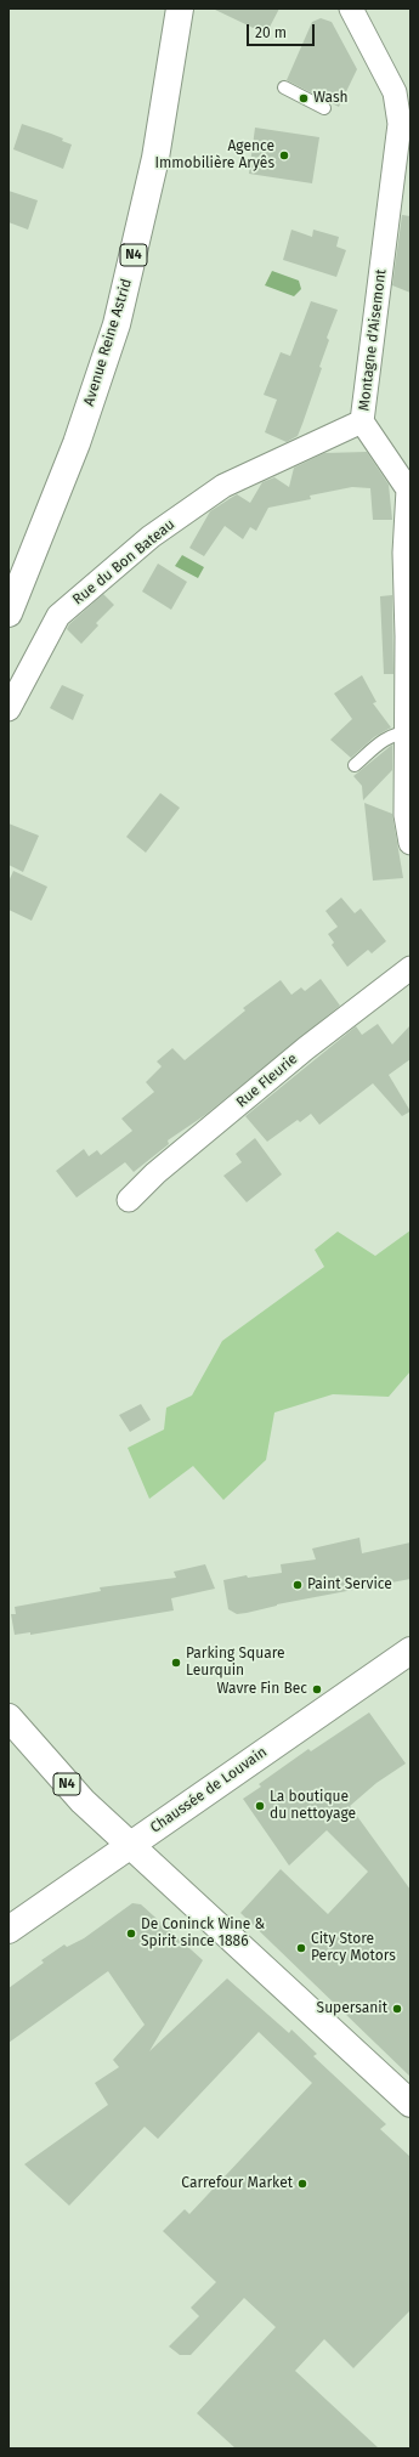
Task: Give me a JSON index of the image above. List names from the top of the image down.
{
  "streets": {
    "main road": ["N4", "Avenue Reine Astrid", "Chaussée de Louvain"],
    "street": ["Montagne d'Aisemont", "Rue du Bon Bateau", "Rue Fleurie"]
  },
  "crossings": [
    ["N4", "Chaussée de Louvain"],
    ["Montagne d'Aisemont", "Rue du Bon Bateau"]
  ],
  "places": [
    "Wash",
    "Agence Immobilière Aryês",
    "Paint Service",
    "Parking Square Leurquin",
    "Wavre Fin Bec",
    "La boutique du nettoyage",
    "De Coninck Wine & Spirit since 1886",
    "City Store Percy Motors",
    "Supersanit",
    "Carrefour Market"
  ],
  "scale_bar": "20 m"
}
